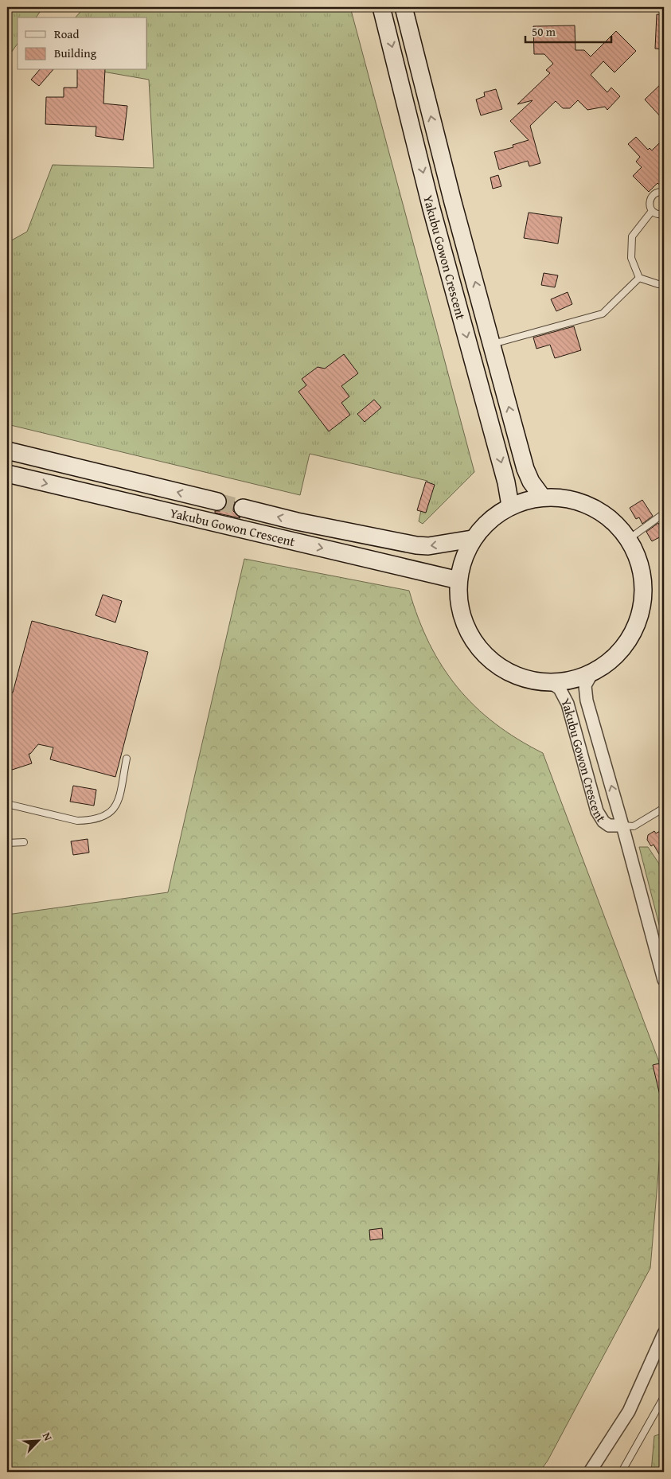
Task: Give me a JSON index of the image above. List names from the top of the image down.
{
  "streets": {
    "street": ["Yakubu Gowon Crescent"]
  },
  "legend": ["Road", "Building"],
  "scale_bar": "50 m",
  "north": "top right"
}
